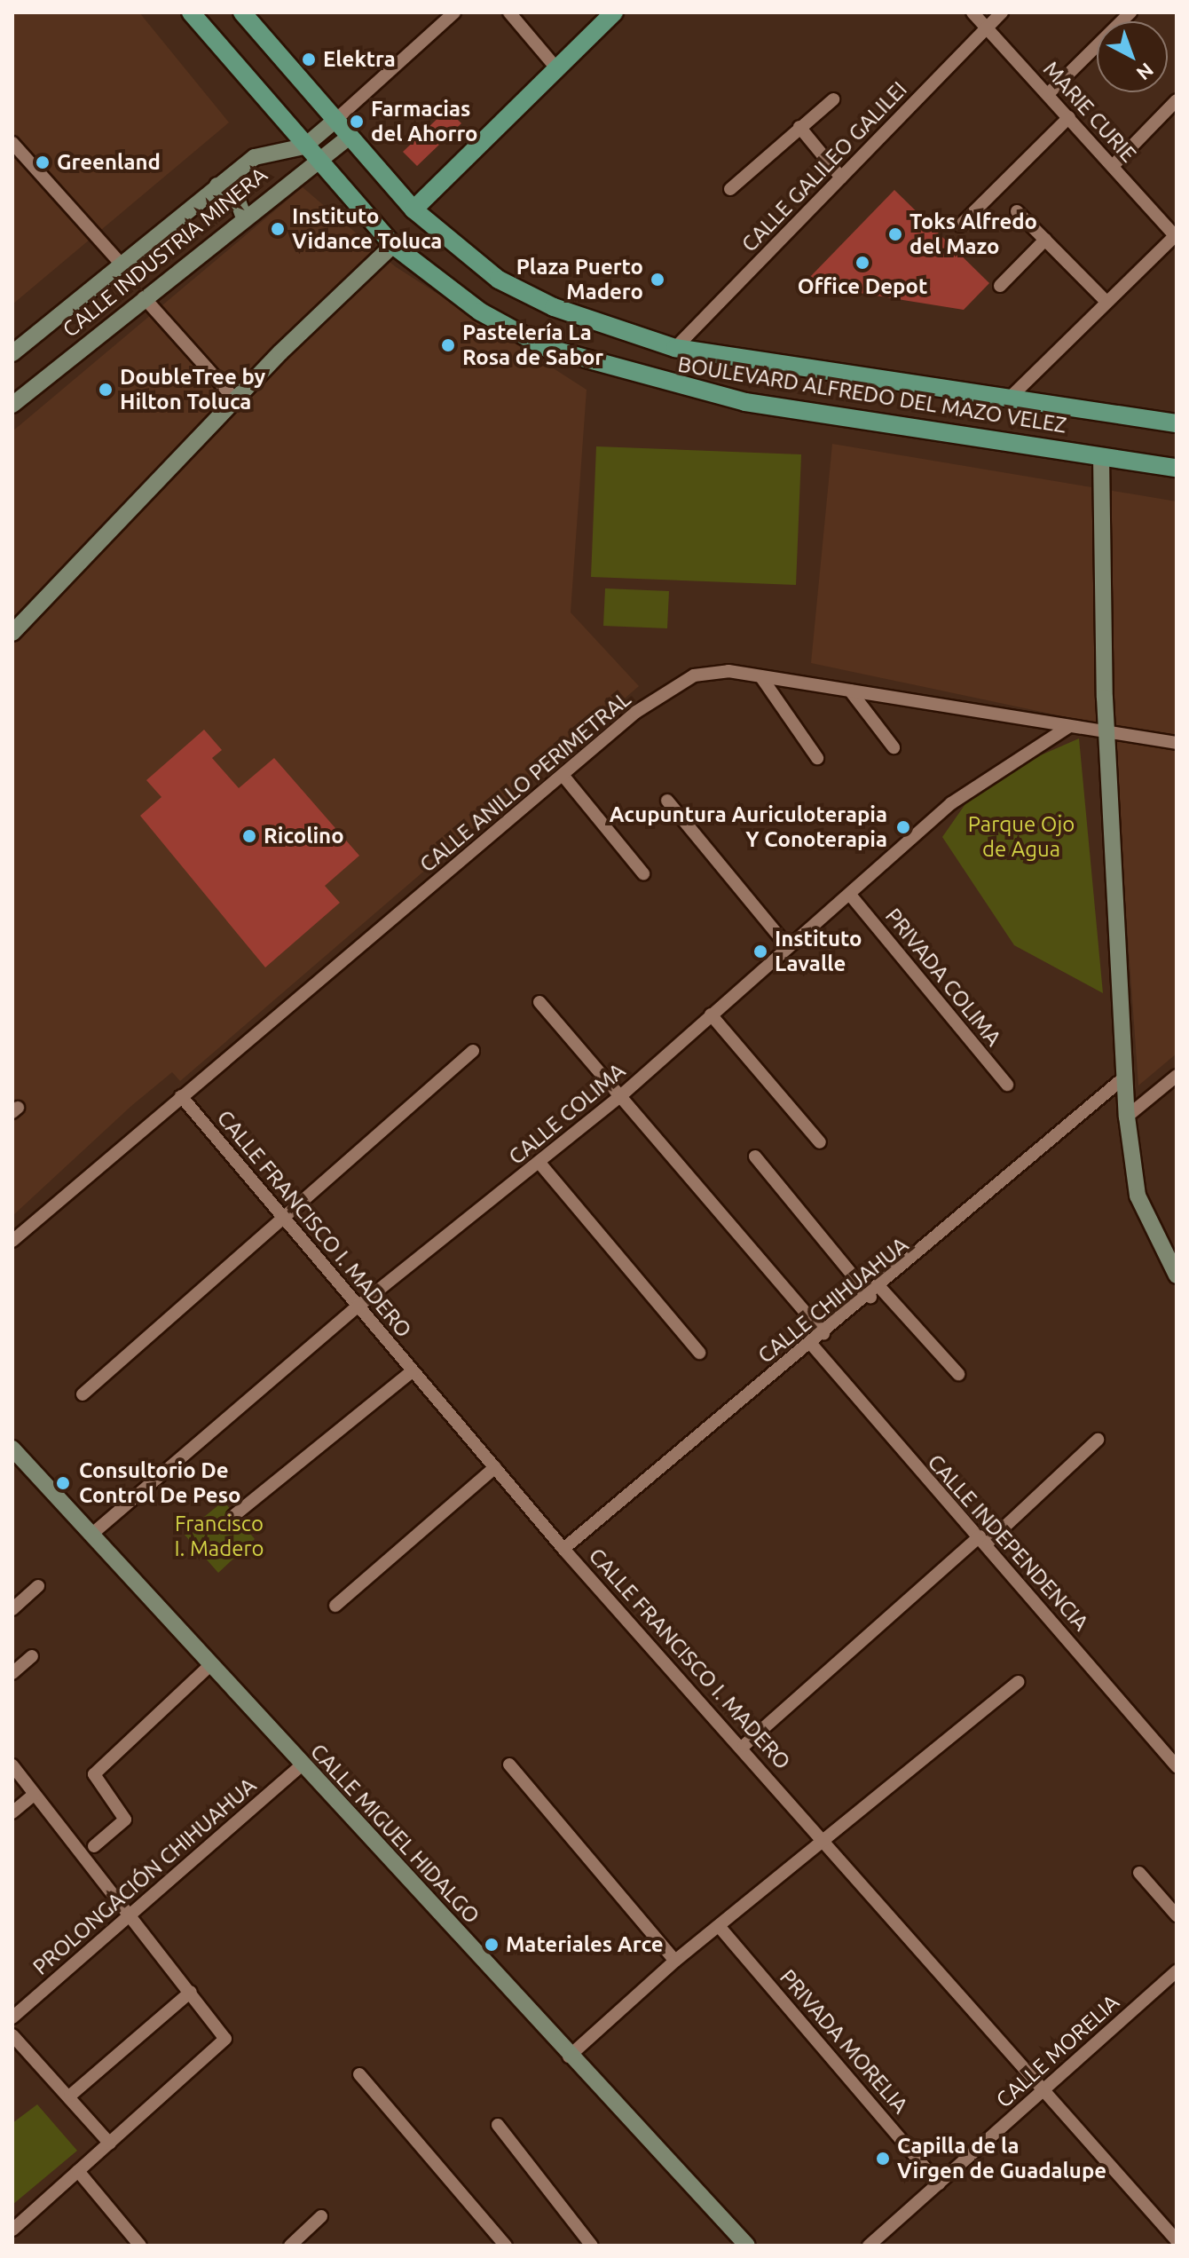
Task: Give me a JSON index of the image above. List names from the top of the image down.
{
  "streets": {
    "main road": ["CALLE INDUSTRIA MINERA", "BOULEVARD ALFREDO DEL MAZO VELEZ", "CALLE MIGUEL HIDALGO"],
    "street": [
      "MARIE CURIE",
      "CALLE GALILEO GALILEI",
      "CALLE ANILLO PERIMETRAL",
      "PRIVADA COLIMA",
      "CALLE COLIMA",
      "CALLE FRANCISCO I. MADERO",
      "CALLE CHIHUAHUA",
      "CALLE INDEPENDENCIA",
      "PROLONGACIÓN CHIHUAHUA",
      "PRIVADA MORELIA",
      "CALLE MORELIA"
    ]
  },
  "crossings": [
    ["MARIE CURIE", "CALLE GALILEO GALILEI"],
    ["CALLE GALILEO GALILEI", "BOULEVARD ALFREDO DEL MAZO VELEZ"],
    ["CALLE INDUSTRIA MINERA", "BOULEVARD ALFREDO DEL MAZO VELEZ"],
    ["CALLE ANILLO PERIMETRAL", "CALLE COLIMA"],
    ["CALLE ANILLO PERIMETRAL", "CALLE FRANCISCO I. MADERO"],
    ["PRIVADA COLIMA", "CALLE COLIMA"],
    ["CALLE COLIMA", "CALLE FRANCISCO I. MADERO"],
    ["CALLE COLIMA", "CALLE MIGUEL HIDALGO"],
    ["CALLE FRANCISCO I. MADERO", "CALLE CHIHUAHUA"],
    ["CALLE FRANCISCO I. MADERO", "CALLE MORELIA"],
    ["CALLE CHIHUAHUA", "CALLE INDEPENDENCIA"],
    ["CALLE MIGUEL HIDALGO", "PROLONGACIÓN CHIHUAHUA"],
    ["PRIVADA MORELIA", "CALLE MORELIA"]
  ],
  "parks": ["Parque Ojo de Agua", "Francisco I. Madero"],
  "places": [
    "Elektra",
    "Farmacias del Ahorro",
    "Greenland",
    "Instituto Vidance Toluca",
    "Toks Alfredo del Mazo",
    "Office Depot",
    "Plaza Puerto Madero",
    "Pastelería La Rosa de Sabor",
    "DoubleTree by Hilton Toluca",
    "Acupuntura Auriculoterapia Y Conoterapia",
    "Ricolino",
    "Instituto Lavalle",
    "Consultorio De Control De Peso",
    "Materiales Arce",
    "Capilla de la Virgen de Guadalupe"
  ],
  "north": "bottom right"
}
